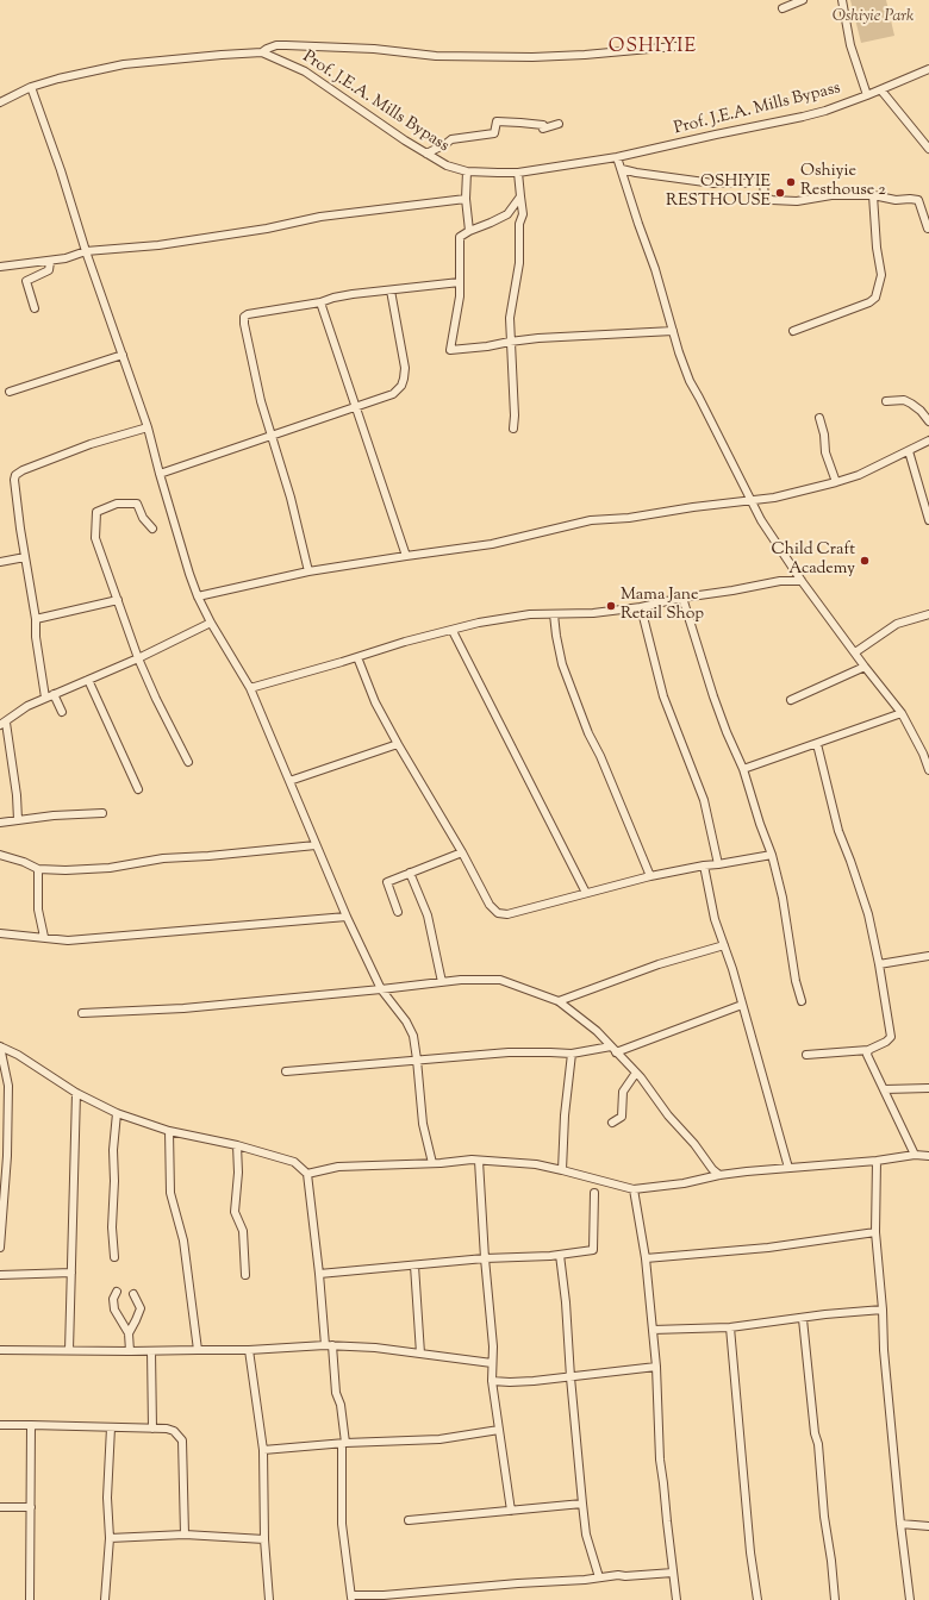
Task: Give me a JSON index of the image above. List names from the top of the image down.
{
  "streets": {
    "street": ["Prof. J.E.A. Mills Bypass"]
  },
  "districts": ["OSHIYIE"],
  "parks": ["Oshiyie Park"],
  "places": [
    "Oshiyie Resthouse 2",
    "OSHIYIE RESTHOUSE",
    "Child Craft Academy",
    "Mama Jane Retail Shop"
  ]
}
